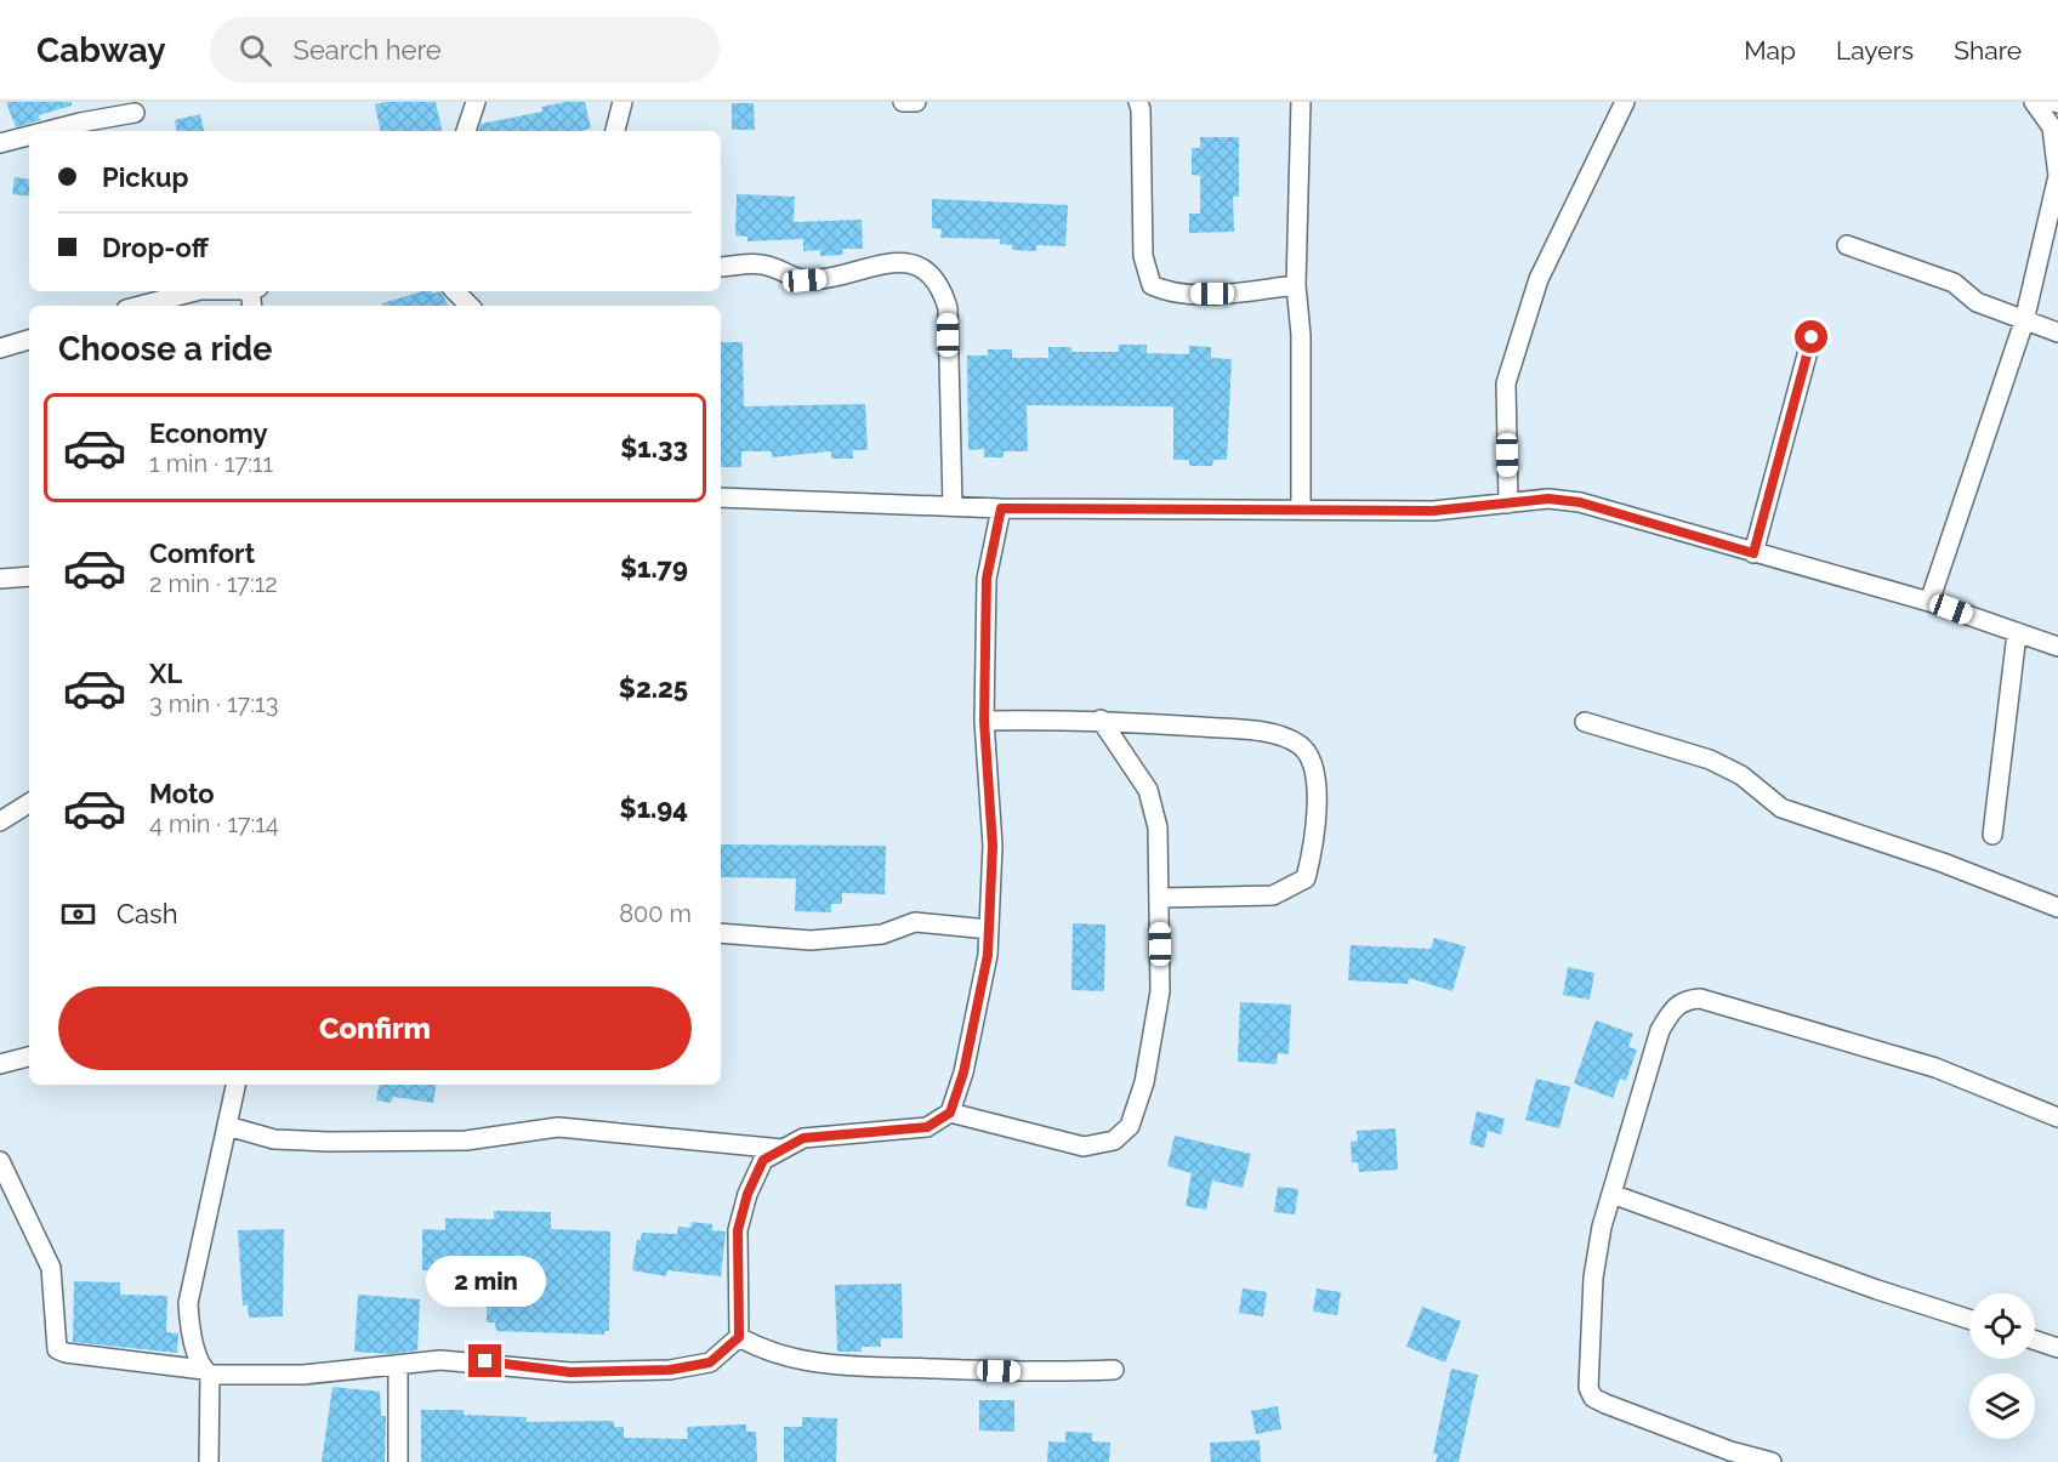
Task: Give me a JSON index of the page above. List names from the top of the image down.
{
  "page": {
    "header": "Cabway",
    "search": "Search here",
    "nav": ["Map", "Layers", "Share"],
    "banner": ["Pickup", "Drop-off"],
    "heading": "Choose a ride",
    "list": [
      {
        "name": "Economy",
        "note": "1 min · 17:11",
        "value": "$1.33"
      },
      {
        "name": "Comfort",
        "note": "2 min · 17:12",
        "value": "$1.79"
      },
      {
        "name": "XL",
        "note": "3 min · 17:13",
        "value": "$2.25"
      },
      {
        "name": "Moto",
        "note": "4 min · 17:14",
        "value": "$1.94"
      }
    ],
    "pay": ["Cash", "800 m"],
    "buttons": "Confirm",
    "bubble": "2 min"
  }
}
